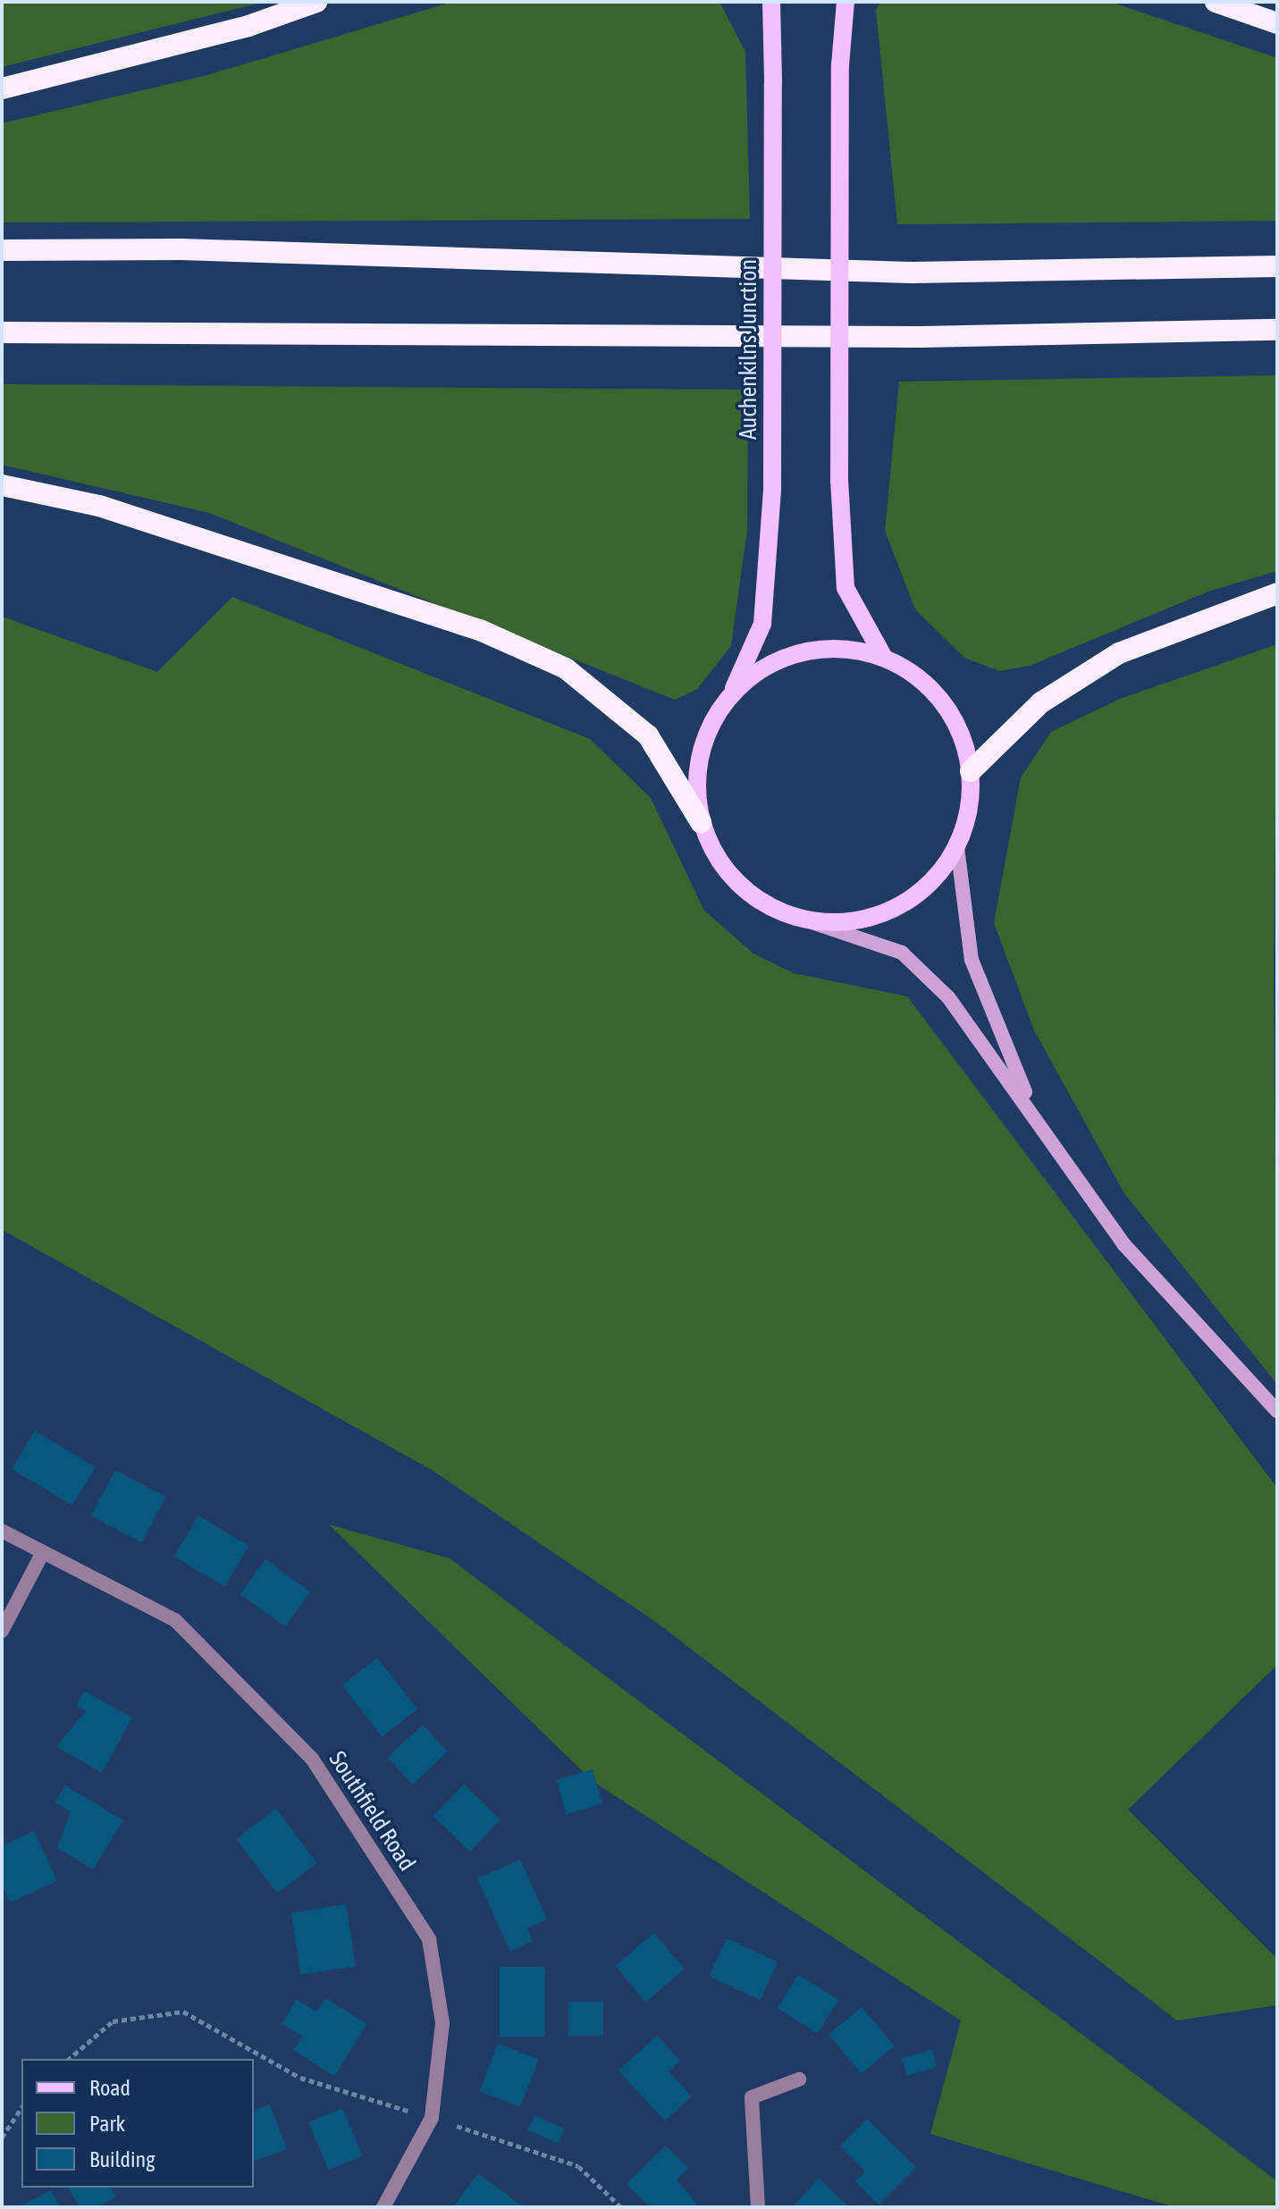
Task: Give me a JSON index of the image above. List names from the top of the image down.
{
  "streets": {
    "main road": ["Auchenkilns Junction"],
    "street": ["Southfield Road"]
  },
  "legend": ["Road", "Park", "Building"]
}
